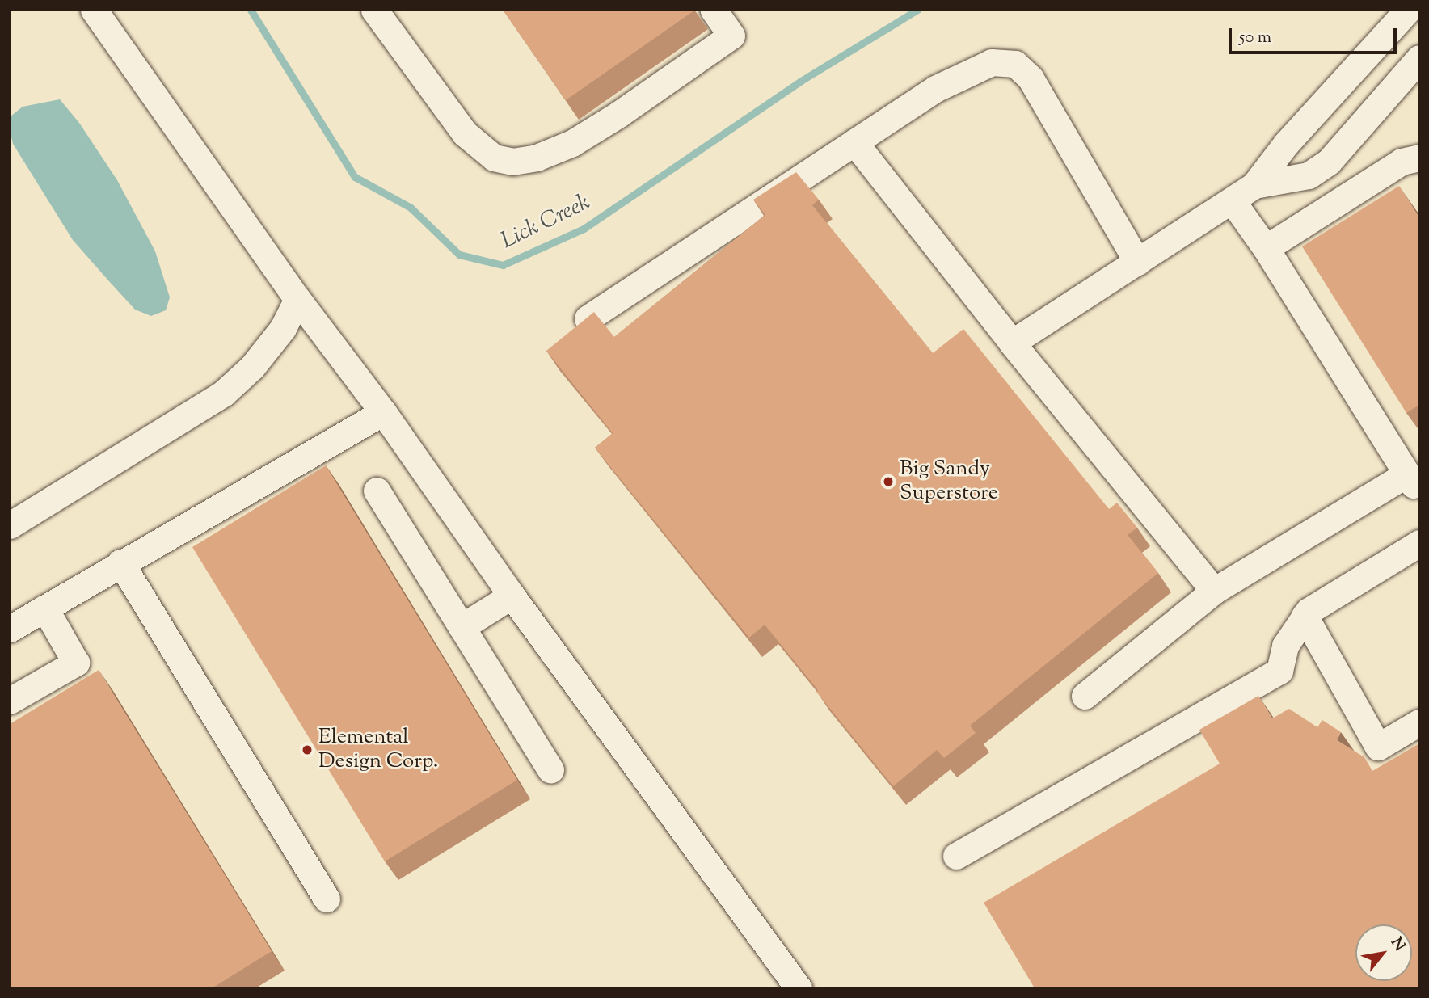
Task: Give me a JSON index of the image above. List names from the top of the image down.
{
  "water": ["Lick Creek"],
  "places": ["Big Sandy Superstore", "Elemental Design Corp."],
  "scale_bar": "50 m",
  "north": "top right"
}
